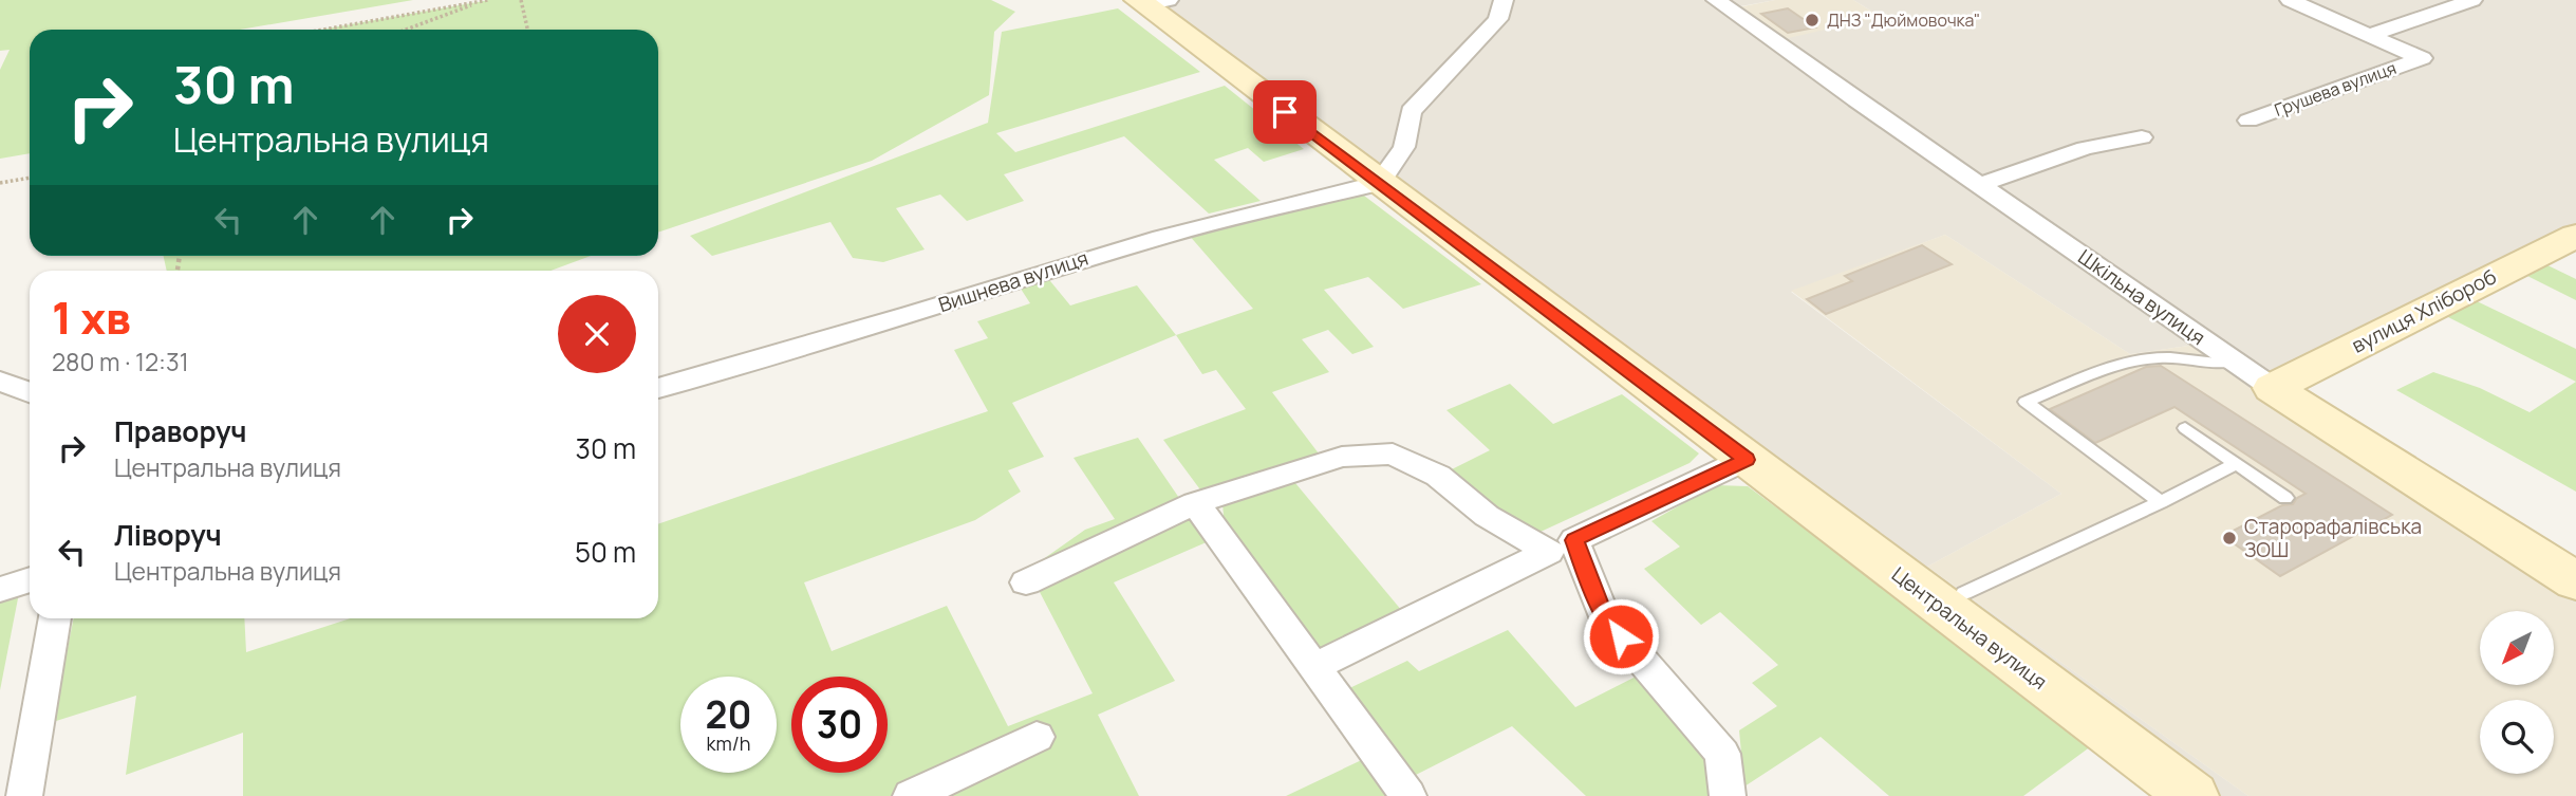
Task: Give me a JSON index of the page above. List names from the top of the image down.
{
  "streets": {
    "main road": ["Шкільна вулиця", "вулиця Хлібороб", "Центральна вулиця"],
    "street": ["Грушева вулиця", "Вишнева вулиця"]
  },
  "crossings": [
    ["Вишнева вулиця", "Центральна вулиця"],
    ["Шкільна вулиця", "вулиця Хлібороб"]
  ],
  "places": ["ДНЗ \"Дюймовочка\"", "Старорафалівська ЗОШ"],
  "north": "bottom left",
  "page": {
    "turn": ["30 m", "Центральна вулиця"],
    "heading": ["1 хв", "280 m · 12:31"],
    "list": [
      {
        "name": "Праворуч",
        "note": "Центральна вулиця",
        "value": "30 m"
      },
      {
        "name": "Ліворуч",
        "note": "Центральна вулиця",
        "value": "50 m"
      }
    ],
    "speed": "20 km/h",
    "limit": "30"
  }
}
